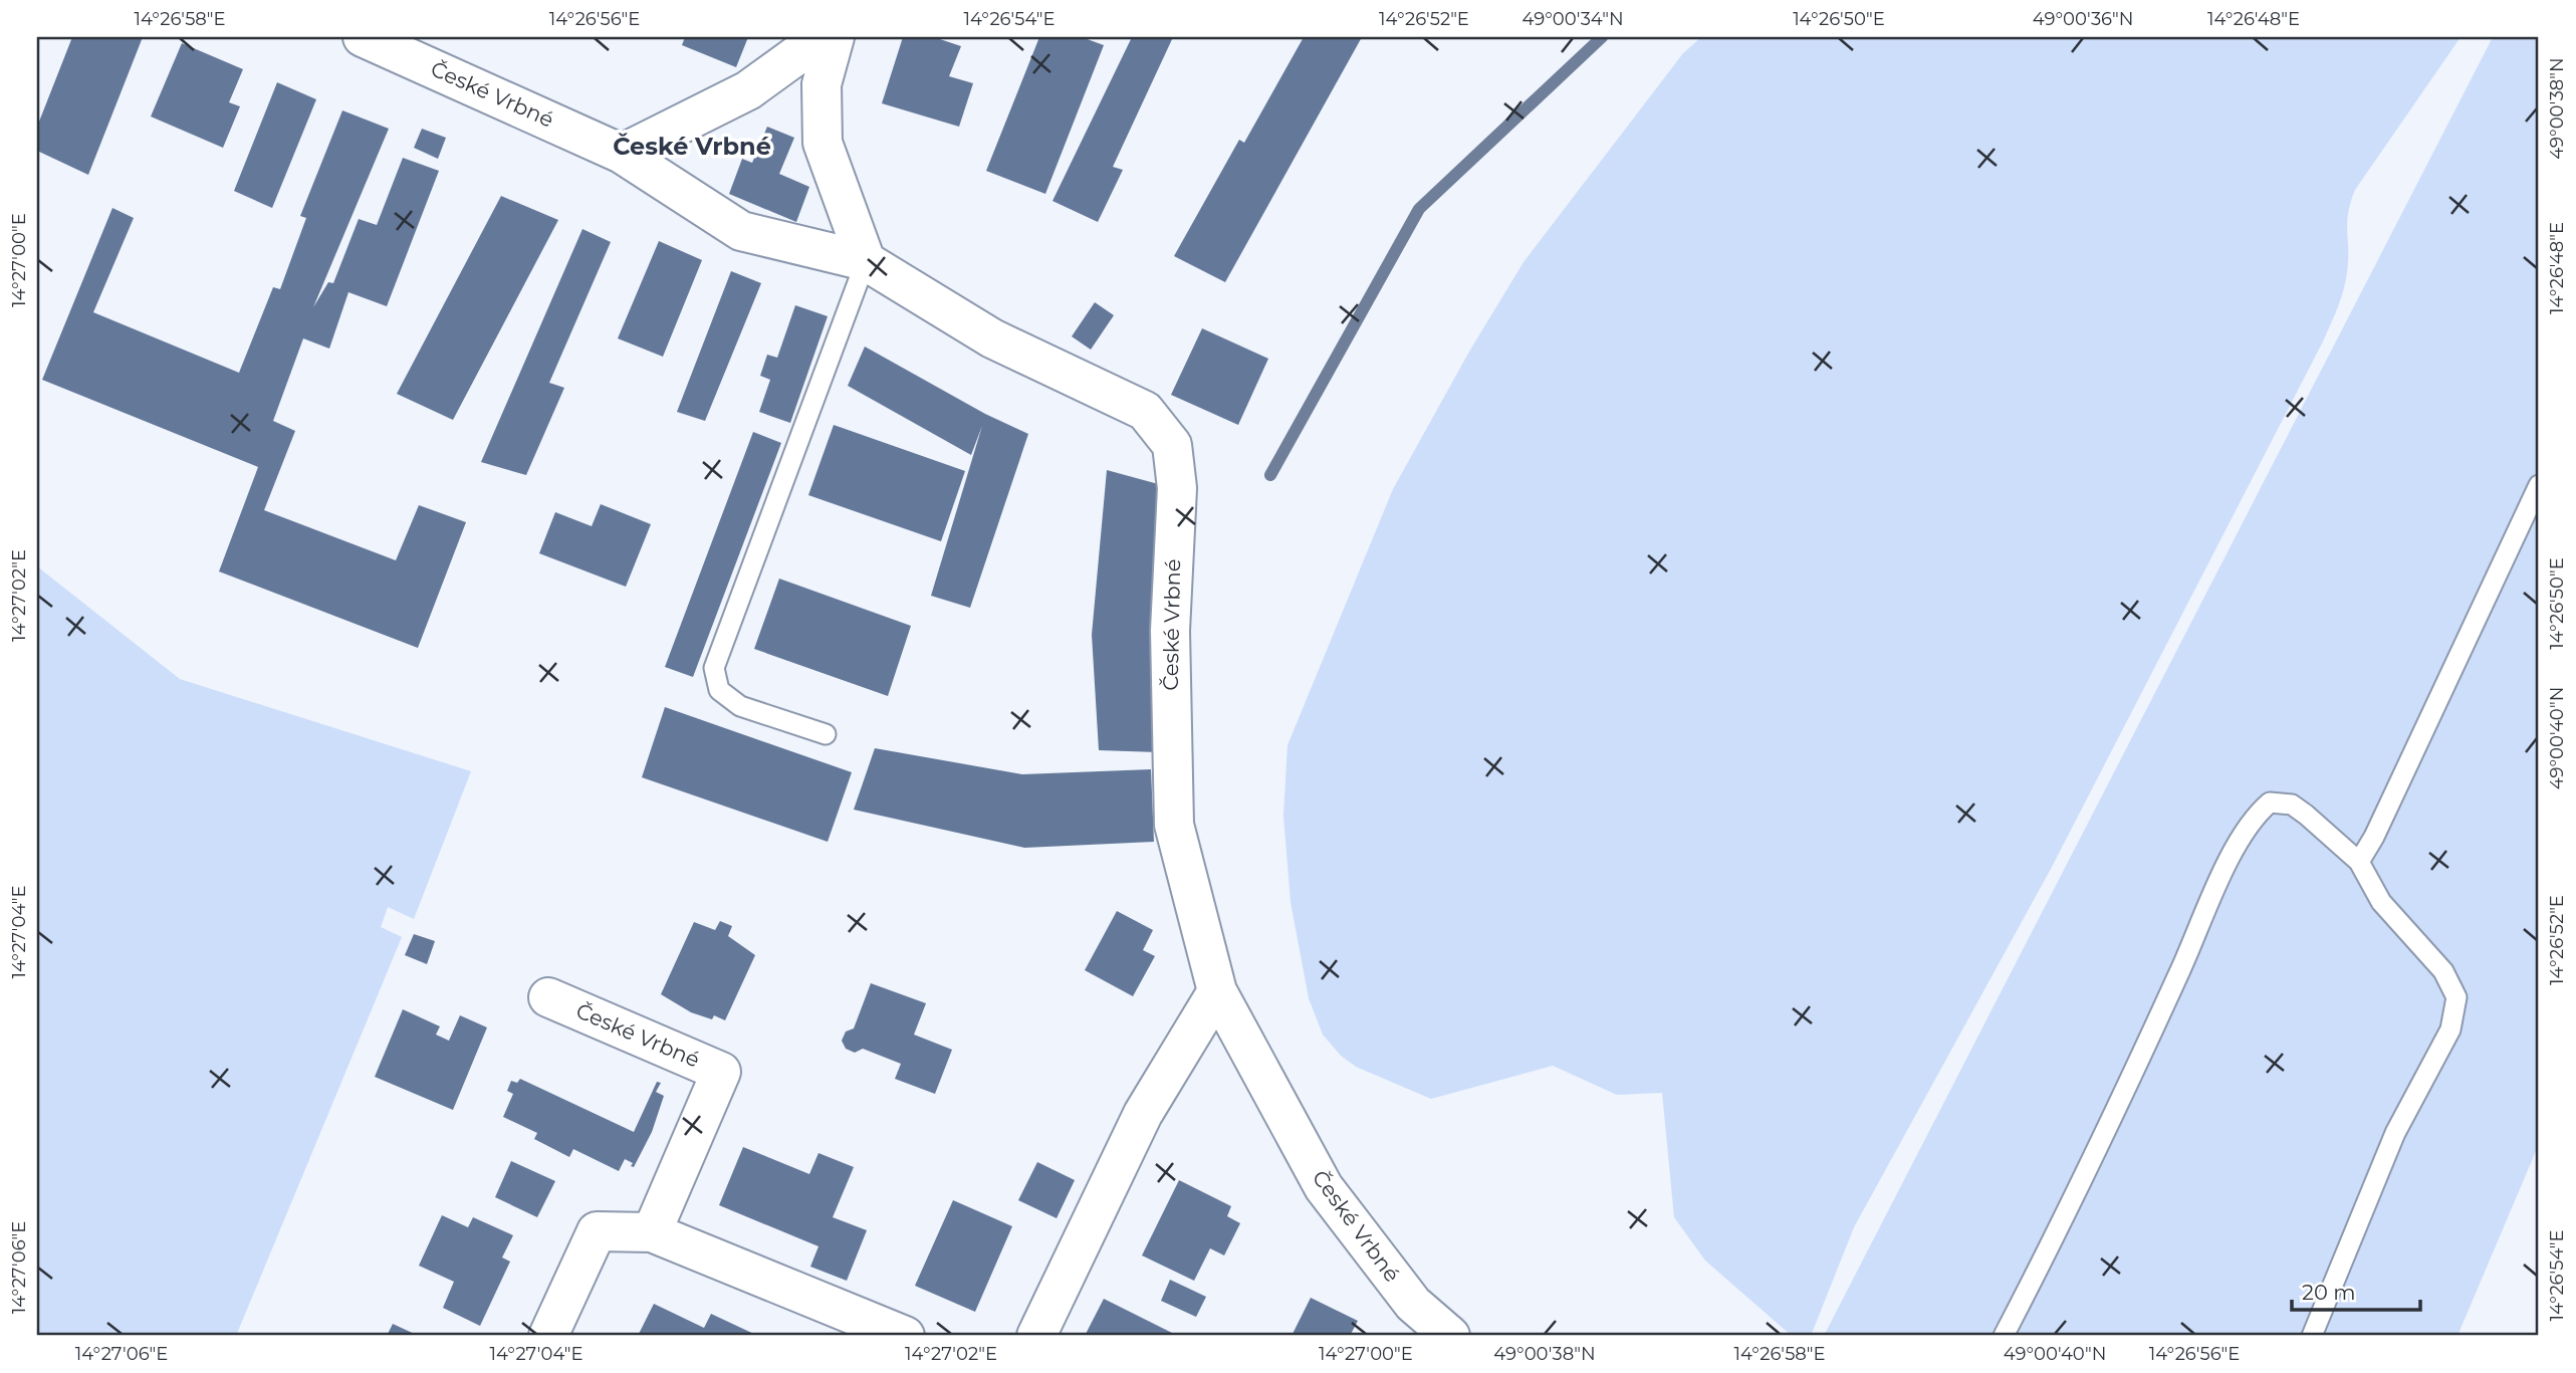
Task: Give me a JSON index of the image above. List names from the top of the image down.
{
  "streets": {
    "street": ["České Vrbné"]
  },
  "districts": ["České Vrbné"],
  "scale_bar": "20 m",
  "coordinates": [
    "14°26'58\"E",
    "14°26'56\"E",
    "14°26'54\"E",
    "14°26'52\"E",
    "49°00'34\"N",
    "14°26'50\"E",
    "49°00'36\"N",
    "14°26'48\"E",
    "49°00'38\"N",
    "14°27'00\"E",
    "14°27'02\"E",
    "49°00'40\"N",
    "14°27'04\"E",
    "14°27'06\"E"
  ]
}
